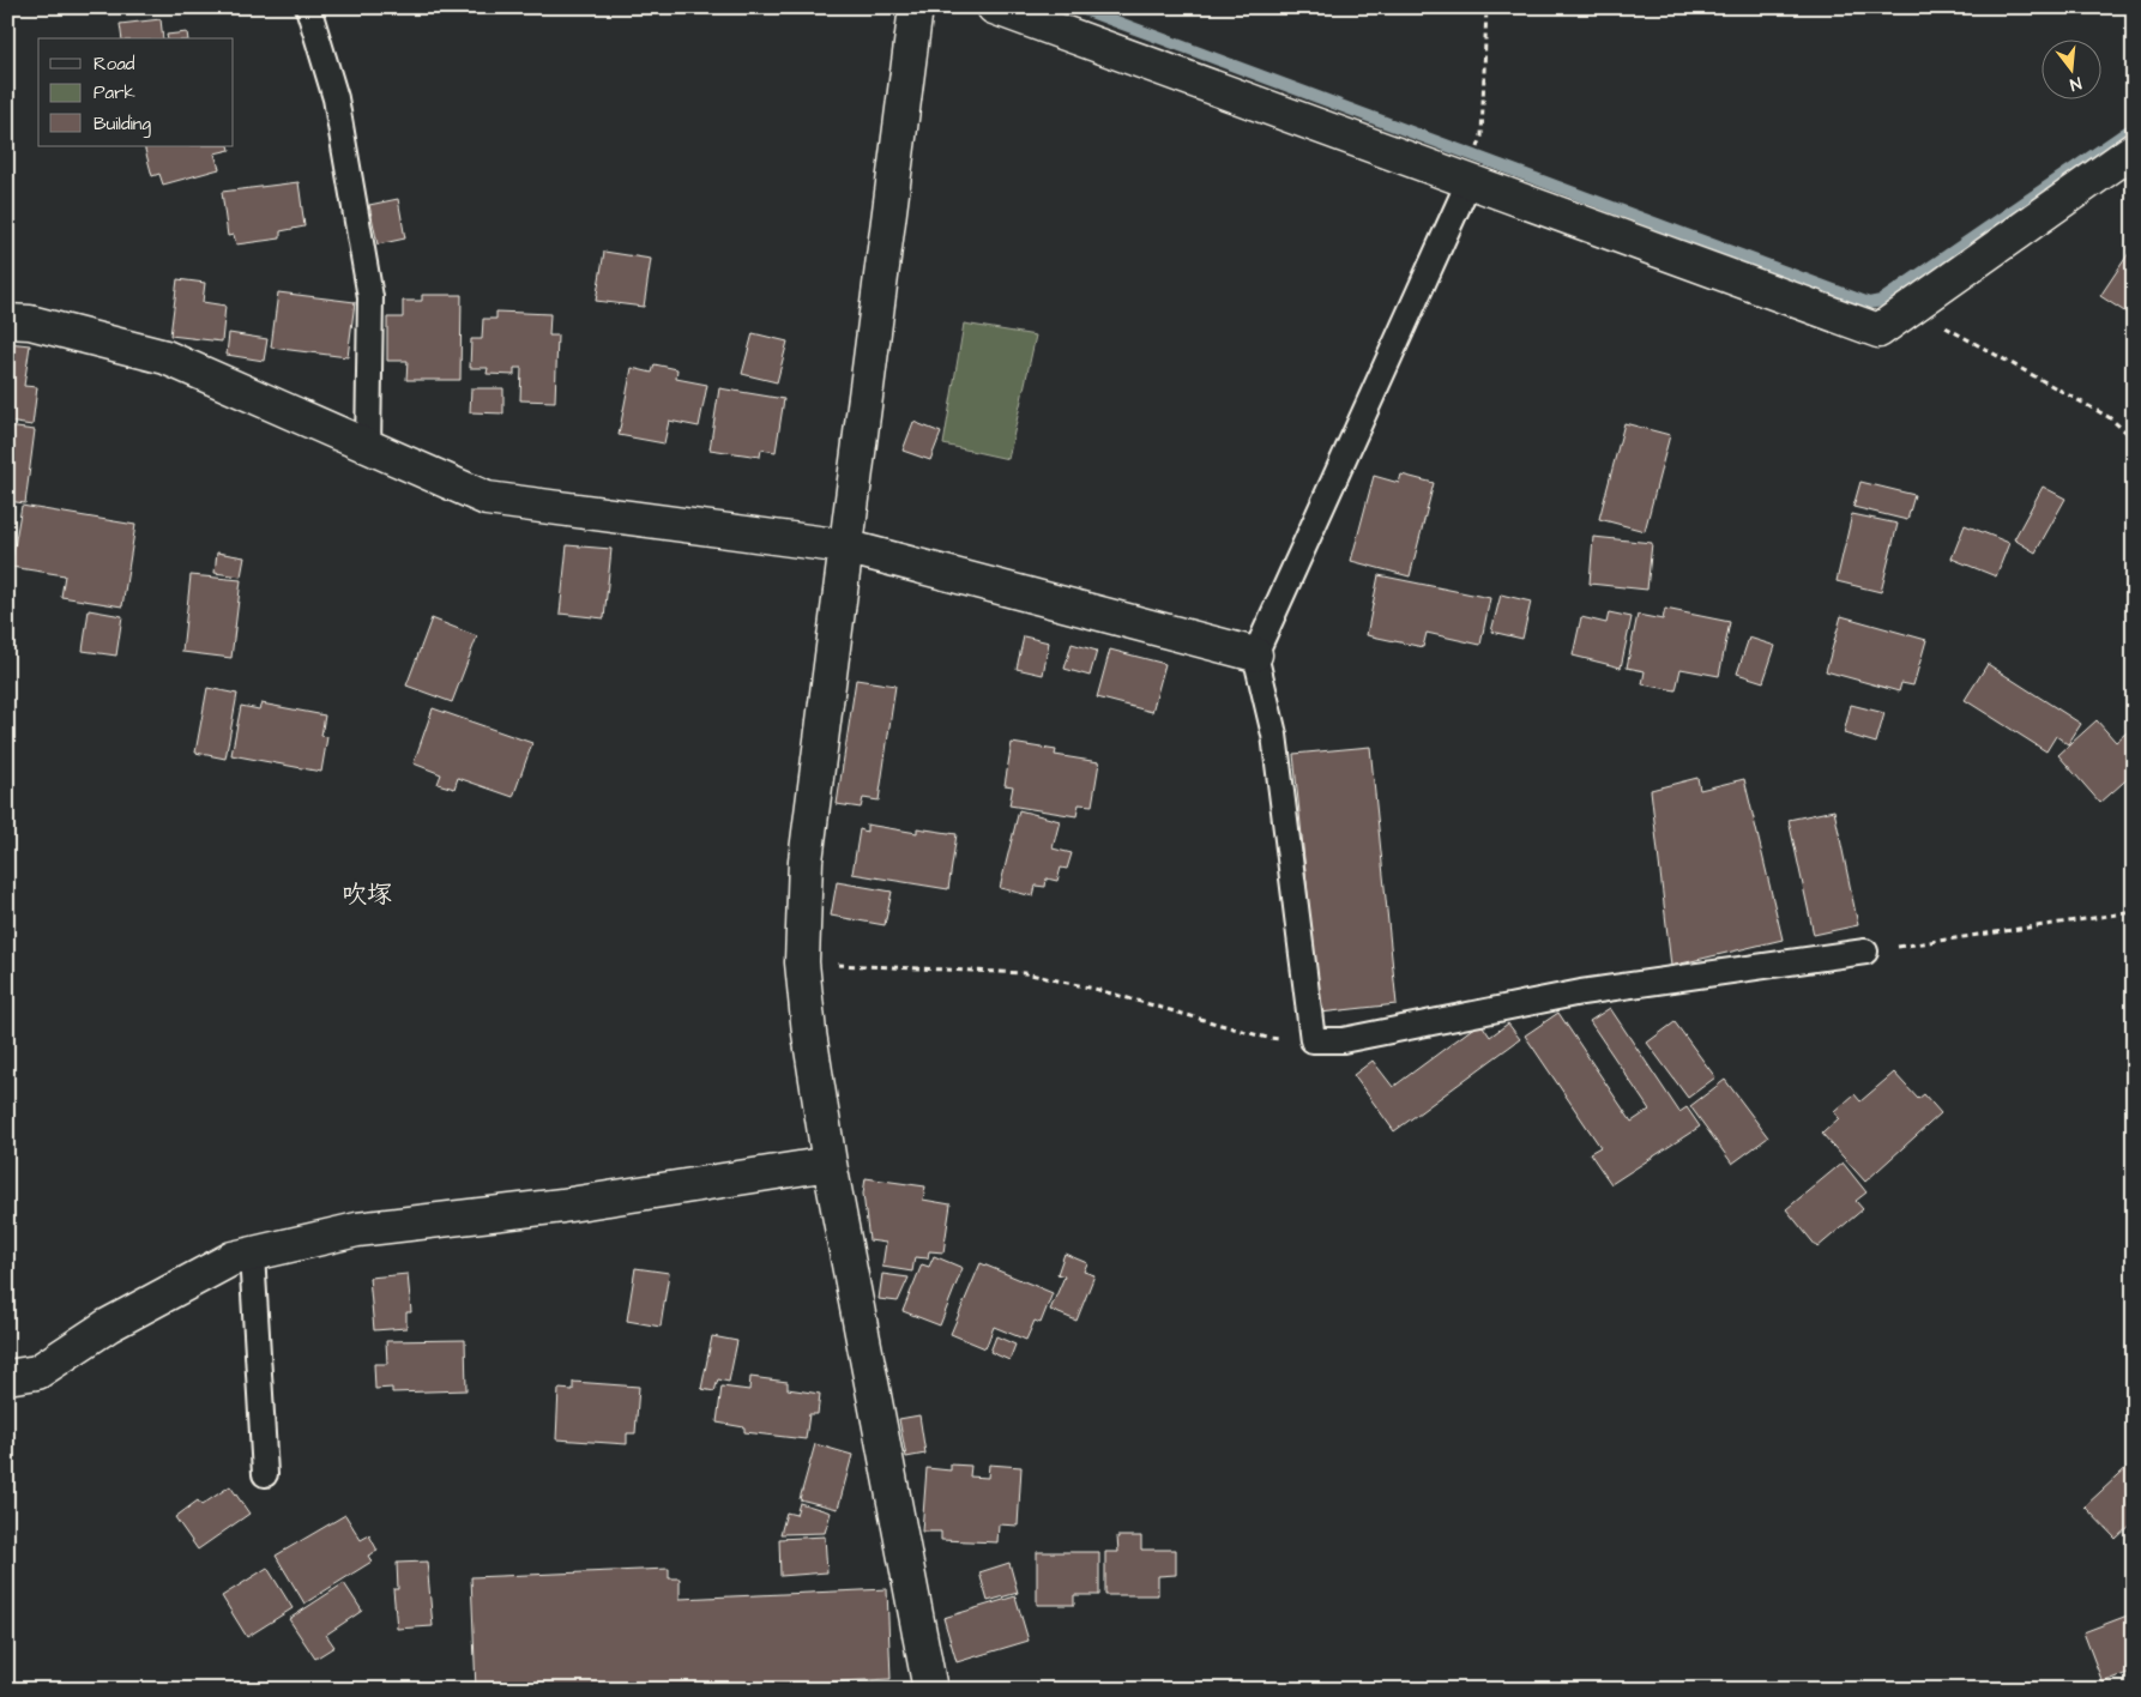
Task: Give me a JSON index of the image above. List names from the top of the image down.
{
  "districts": ["吹塚"],
  "legend": ["Road", "Park", "Building"],
  "north": "bottom"
}
